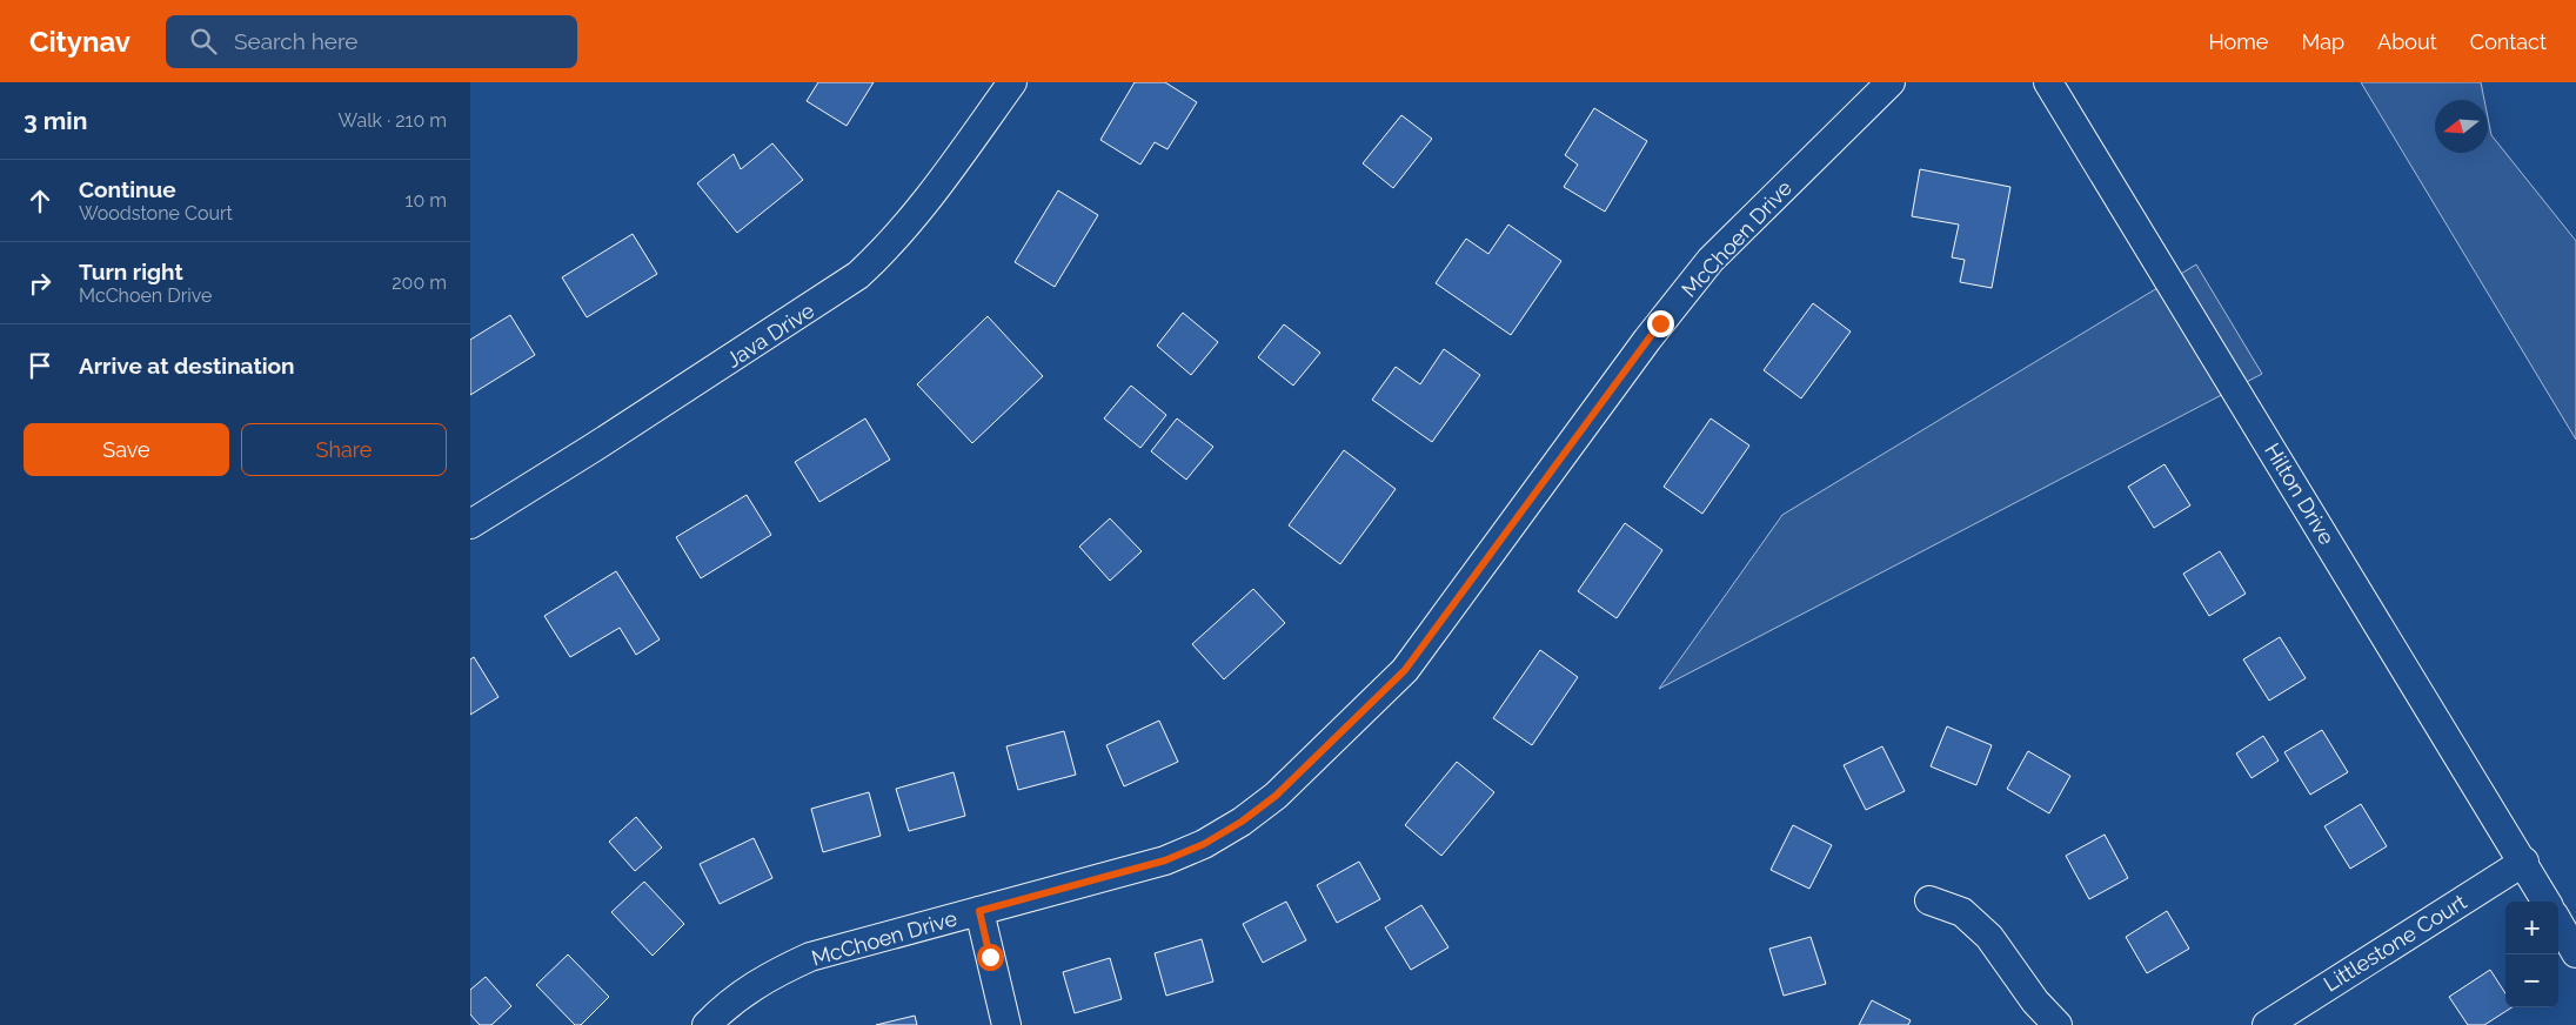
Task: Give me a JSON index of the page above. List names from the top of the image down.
{
  "streets": {
    "street": [
      "McChoen Drive",
      "Java Drive",
      "Hilton Drive",
      "Littlestone Court"
    ]
  },
  "crossings": [
    ["Hilton Drive", "Littlestone Court"]
  ],
  "north": "left",
  "page": {
    "header": "Citynav",
    "search": "Search here",
    "nav": [
      "Home",
      "Map",
      "About",
      "Contact"
    ],
    "heading": ["3 min", "Walk · 210 m"],
    "list": [
      ["Continue", "Woodstone Court", "10 m"],
      ["Turn right", "McChoen Drive", "200 m"],
      "Arrive at destination"
    ],
    "buttons": ["Save", "Share"],
    "map_buttons": ["+", "−"]
  }
}
